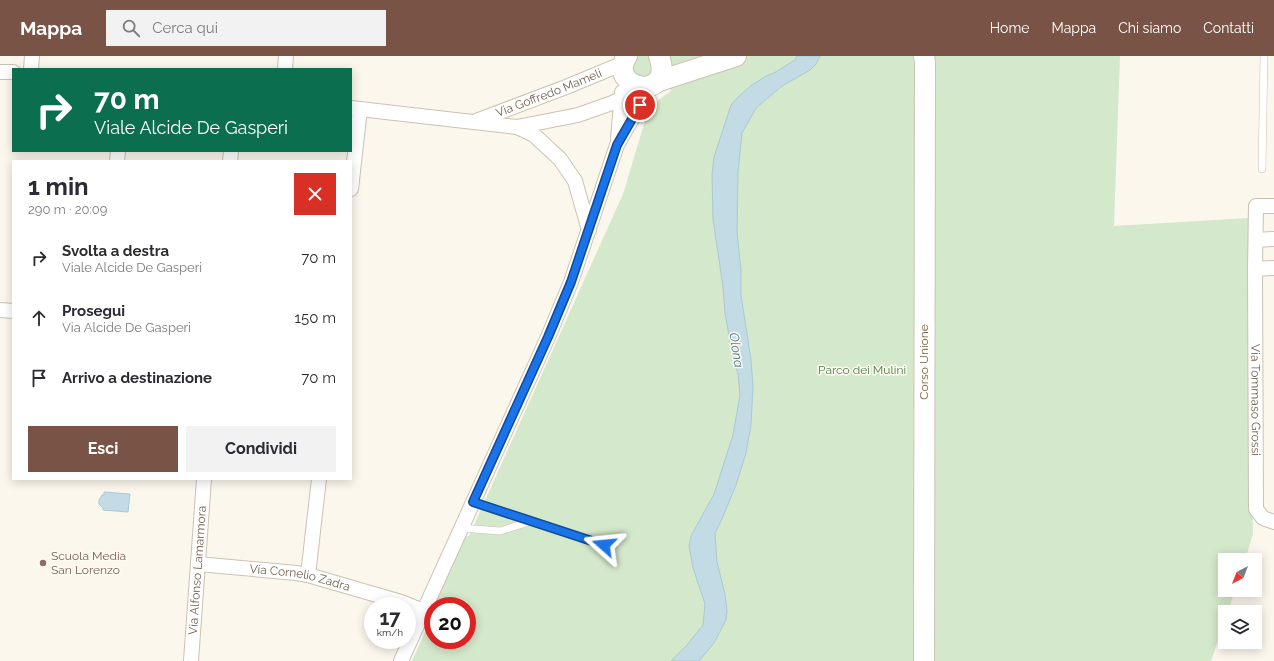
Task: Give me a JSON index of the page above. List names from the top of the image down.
{
  "streets": {
    "street": [
      "Via Goffredo Mameli",
      "Corso Unione",
      "Via Tommaso Grossi",
      "Via Alfonso Lamarmora",
      "Via Cornelio Zadra"
    ]
  },
  "crossings": [
    ["Via Alfonso Lamarmora", "Via Cornelio Zadra"]
  ],
  "water": ["Olona"],
  "parks": ["Parco dei Mulini"],
  "places": ["Scuola Media San Lorenzo"],
  "north": "bottom left",
  "page": {
    "header": "Mappa",
    "search": "Cerca qui",
    "nav": [
      "Home",
      "Mappa",
      "Chi siamo",
      "Contatti"
    ],
    "turn": ["70 m", "Viale Alcide De Gasperi"],
    "heading": ["1 min", "290 m · 20:09"],
    "list": [
      {
        "name": "Svolta a destra",
        "note": "Viale Alcide De Gasperi",
        "value": "70 m"
      },
      {
        "name": "Prosegui",
        "note": "Via Alcide De Gasperi",
        "value": "150 m"
      },
      {
        "name": "Arrivo a destinazione",
        "value": "70 m"
      }
    ],
    "buttons": ["Esci", "Condividi"],
    "speed": "17 km/h",
    "limit": "20"
  }
}
